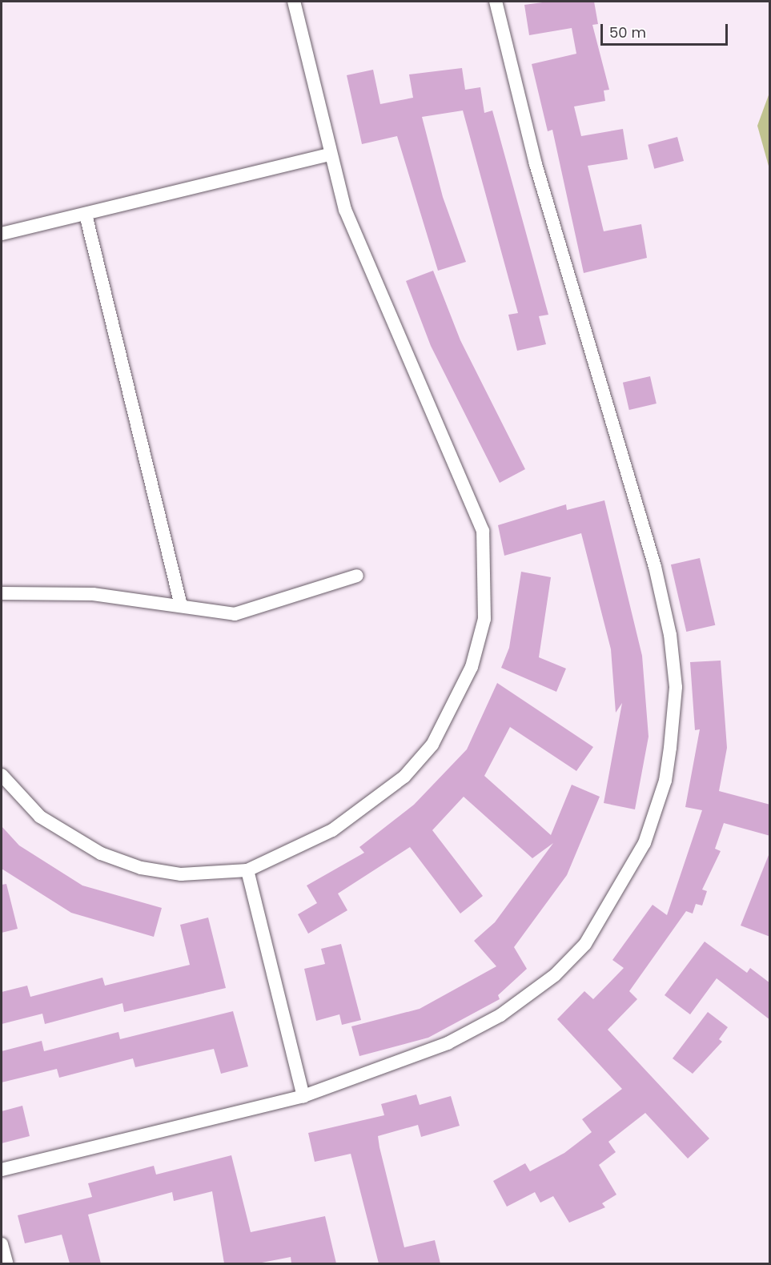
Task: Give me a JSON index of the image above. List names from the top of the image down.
{
  "scale_bar": "50 m"
}
